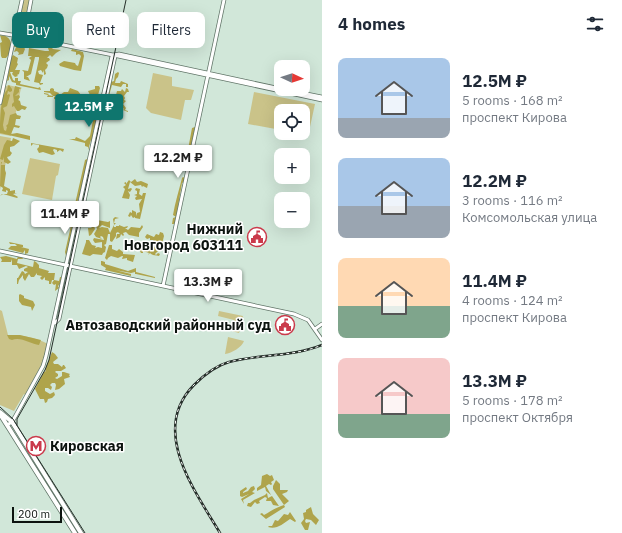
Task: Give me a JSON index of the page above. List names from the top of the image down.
{
  "places": {
    "public building": ["Нижний Новгород 603111", "Автозаводский районный суд"],
    "metro station": ["Кировская"]
  },
  "scale_bar": "200 m",
  "north": "right",
  "page": {
    "heading": "4 homes",
    "chip": ["Buy", "Rent", "Filters"],
    "list": [
      {
        "name": "12.5M ₽",
        "note": "5 rooms · 168 m² · проспект Кирова"
      },
      {
        "name": "12.2M ₽",
        "note": "3 rooms · 116 m² · Комсомольская улица"
      },
      {
        "name": "11.4M ₽",
        "note": "4 rooms · 124 m² · проспект Кирова"
      },
      {
        "name": "13.3M ₽",
        "note": "5 rooms · 178 m² · проспект Октября"
      }
    ],
    "map_buttons": ["+", "−"],
    "price": [
      "12.5M ₽",
      "12.2M ₽",
      "11.4M ₽",
      "13.3M ₽"
    ],
    "scale": "200 m"
  }
}
